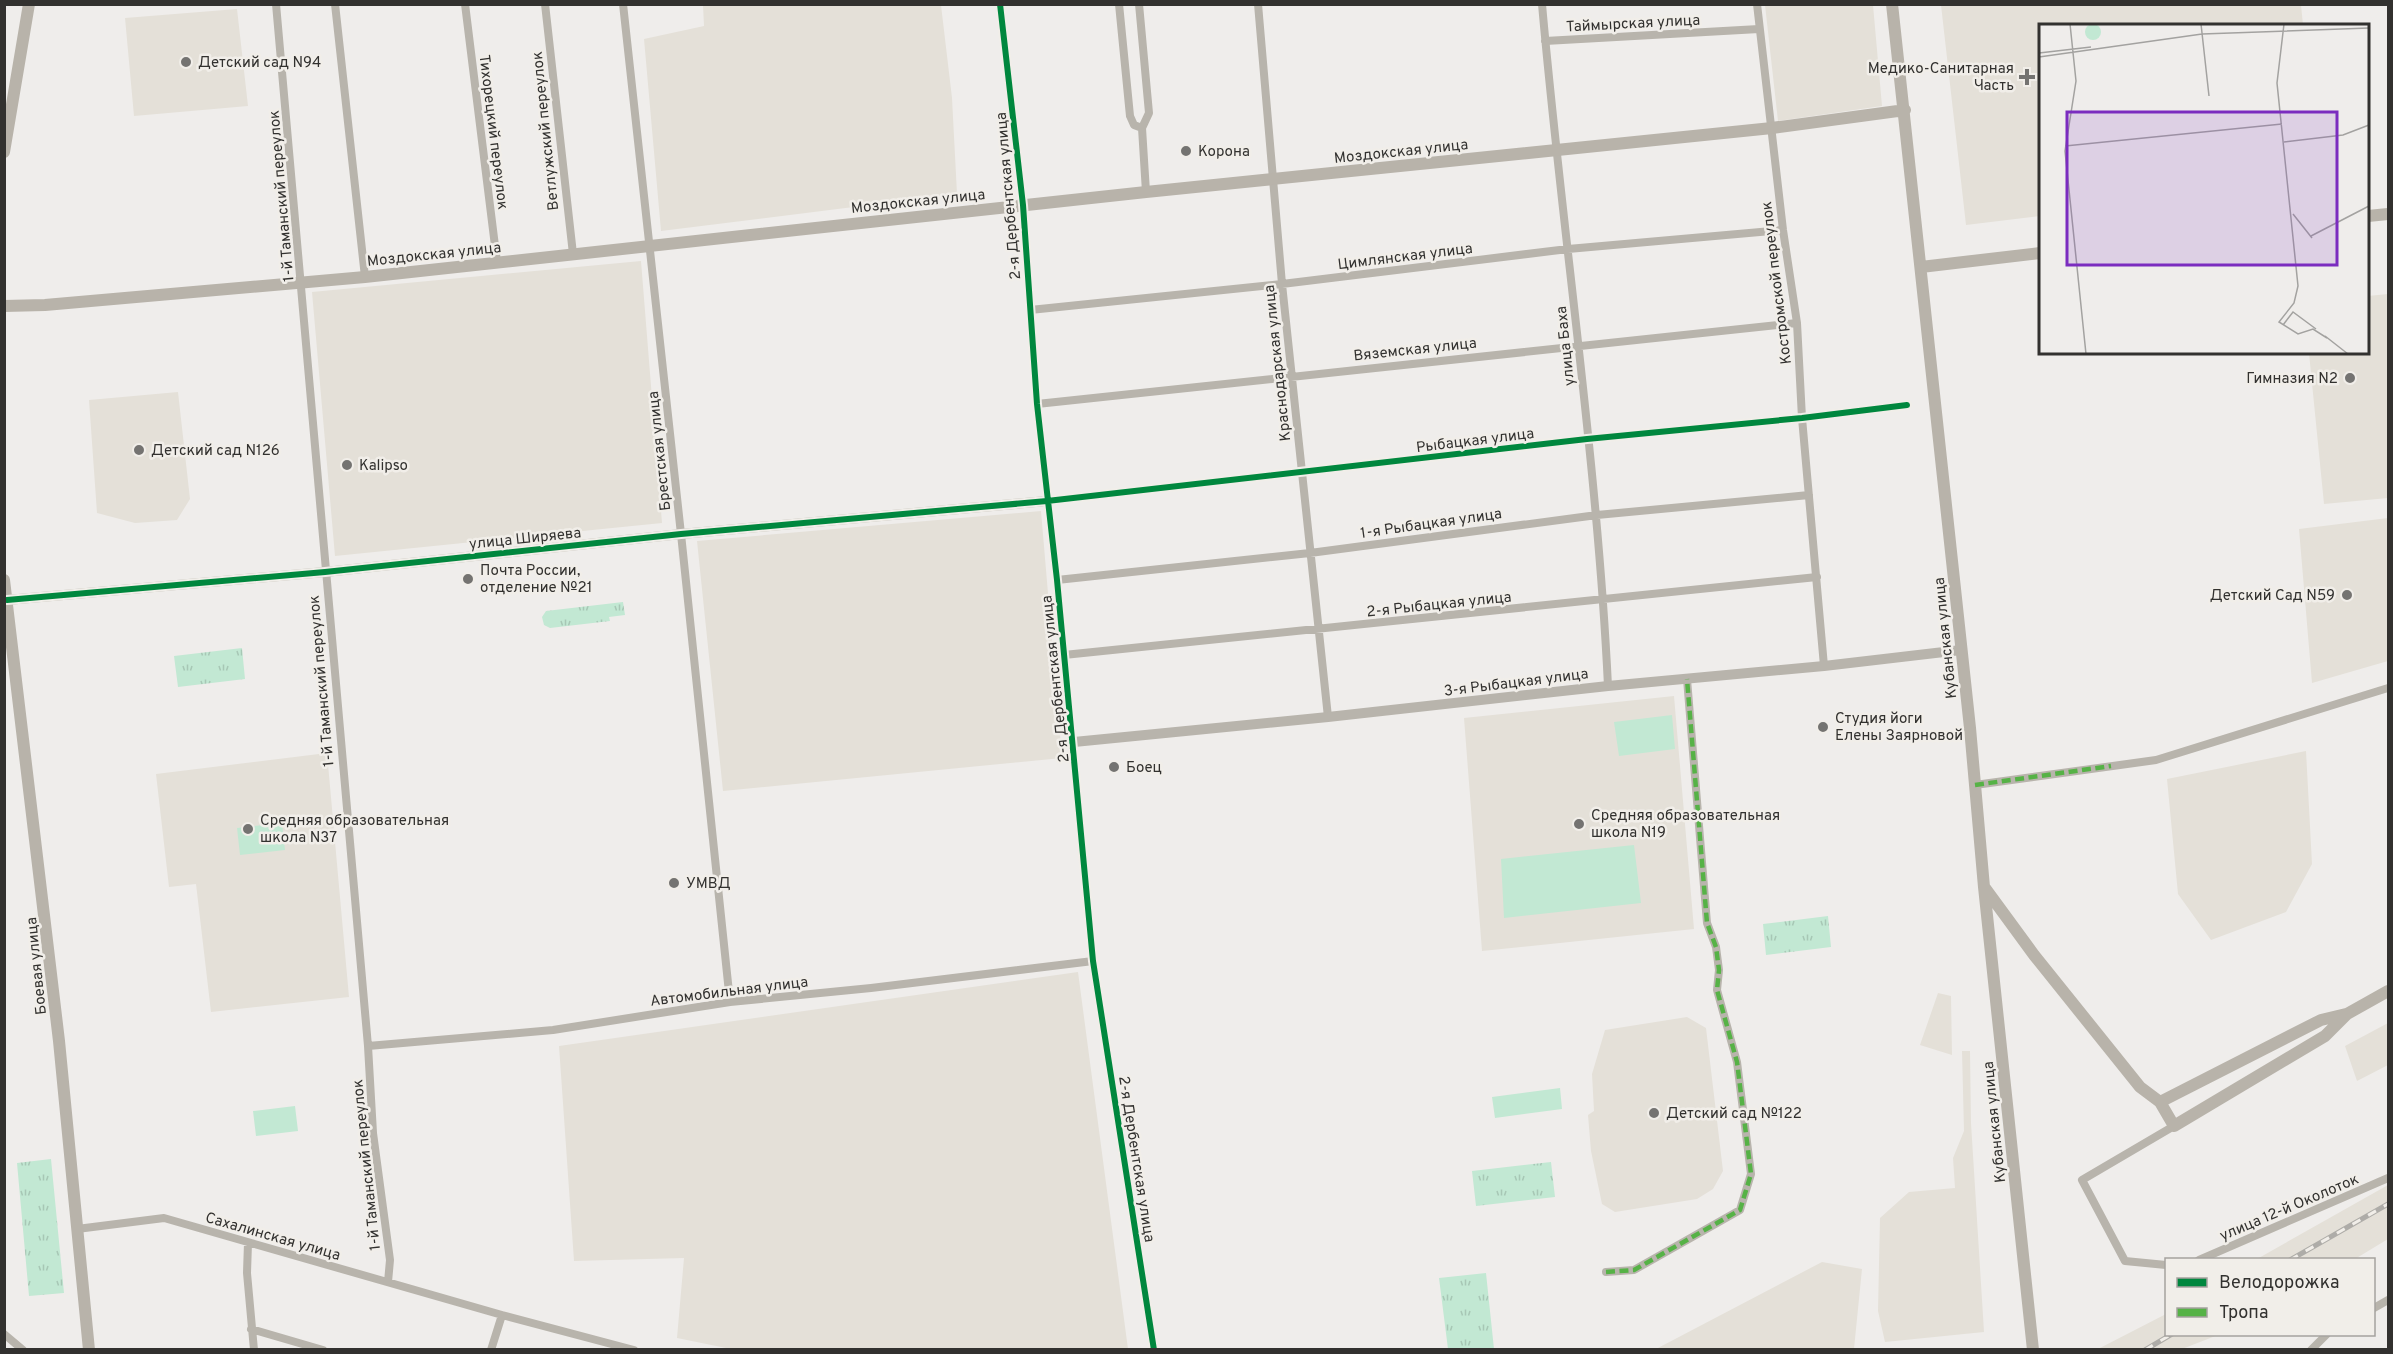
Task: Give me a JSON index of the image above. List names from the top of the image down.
{
  "streets": {
    "main road": ["Моздокская улица", "Кубанская улица", "Боевая улица"],
    "street": [
      "Таймырская улица",
      "Ветлужский переулок",
      "Тихорецкий переулок",
      "1-й Таманский переулок",
      "2-я Дербентская улица",
      "Цимлянская улица",
      "Костромской переулок",
      "улица Баха",
      "Вяземская улица",
      "Краснодарская улица",
      "Рыбацкая улица",
      "Брестская улица",
      "1-я Рыбацкая улица",
      "улица Ширяева",
      "2-я Рыбацкая улица",
      "3-я Рыбацкая улица",
      "Автомобильная улица",
      "улица 12-й Околоток",
      "Сахалинская улица"
    ]
  },
  "crossings": [
    ["Таймырская улица", "Костромской переулок"],
    ["Таймырская улица", "улица Баха"],
    ["Ветлужский переулок", "Моздокская улица"],
    ["Тихорецкий переулок", "Моздокская улица"],
    ["Моздокская улица", "1-й Таманский переулок"],
    ["Моздокская улица", "2-я Дербентская улица"],
    ["Моздокская улица", "Костромской переулок"],
    ["Моздокская улица", "улица Баха"],
    ["Моздокская улица", "Краснодарская улица"],
    ["Моздокская улица", "Брестская улица"],
    ["Моздокская улица", "Кубанская улица"],
    ["1-й Таманский переулок", "улица Ширяева"],
    ["1-й Таманский переулок", "Автомобильная улица"],
    ["1-й Таманский переулок", "Сахалинская улица"],
    ["2-я Дербентская улица", "Цимлянская улица"],
    ["2-я Дербентская улица", "Вяземская улица"],
    ["2-я Дербентская улица", "Рыбацкая улица"],
    ["2-я Дербентская улица", "1-я Рыбацкая улица"],
    ["2-я Дербентская улица", "улица Ширяева"],
    ["2-я Дербентская улица", "2-я Рыбацкая улица"],
    ["2-я Дербентская улица", "3-я Рыбацкая улица"],
    ["2-я Дербентская улица", "Автомобильная улица"],
    ["Цимлянская улица", "Костромской переулок"],
    ["Цимлянская улица", "улица Баха"],
    ["Цимлянская улица", "Краснодарская улица"],
    ["Костромской переулок", "Вяземская улица"],
    ["Костромской переулок", "Рыбацкая улица"],
    ["Костромской переулок", "1-я Рыбацкая улица"],
    ["Костромской переулок", "2-я Рыбацкая улица"],
    ["Костромской переулок", "3-я Рыбацкая улица"],
    ["улица Баха", "Вяземская улица"],
    ["улица Баха", "Рыбацкая улица"],
    ["улица Баха", "1-я Рыбацкая улица"],
    ["улица Баха", "2-я Рыбацкая улица"],
    ["улица Баха", "3-я Рыбацкая улица"],
    ["Вяземская улица", "Краснодарская улица"],
    ["Краснодарская улица", "Рыбацкая улица"],
    ["Краснодарская улица", "1-я Рыбацкая улица"],
    ["Краснодарская улица", "2-я Рыбацкая улица"],
    ["Краснодарская улица", "3-я Рыбацкая улица"],
    ["Рыбацкая улица", "улица Ширяева"],
    ["Брестская улица", "улица Ширяева"],
    ["Брестская улица", "Автомобильная улица"],
    ["улица Ширяева", "Боевая улица"],
    ["Кубанская улица", "3-я Рыбацкая улица"],
    ["Боевая улица", "Сахалинская улица"]
  ],
  "places": {
    "other": [
      "Детский сад N94",
      "Корона",
      "Гимназия N2",
      "Детский сад N126",
      "Kalipso",
      "Почта России, отделение №21",
      "Детский Сад N59",
      "Студия йоги Елены Заярновой",
      "Боец",
      "Средняя образовательная школа N19",
      "Средняя образовательная школа N37",
      "УМВД",
      "Детский сад №122"
    ],
    "health": ["Медико-Санитарная Часть"]
  },
  "legend": ["Велодорожка", "Тропа"]
}
